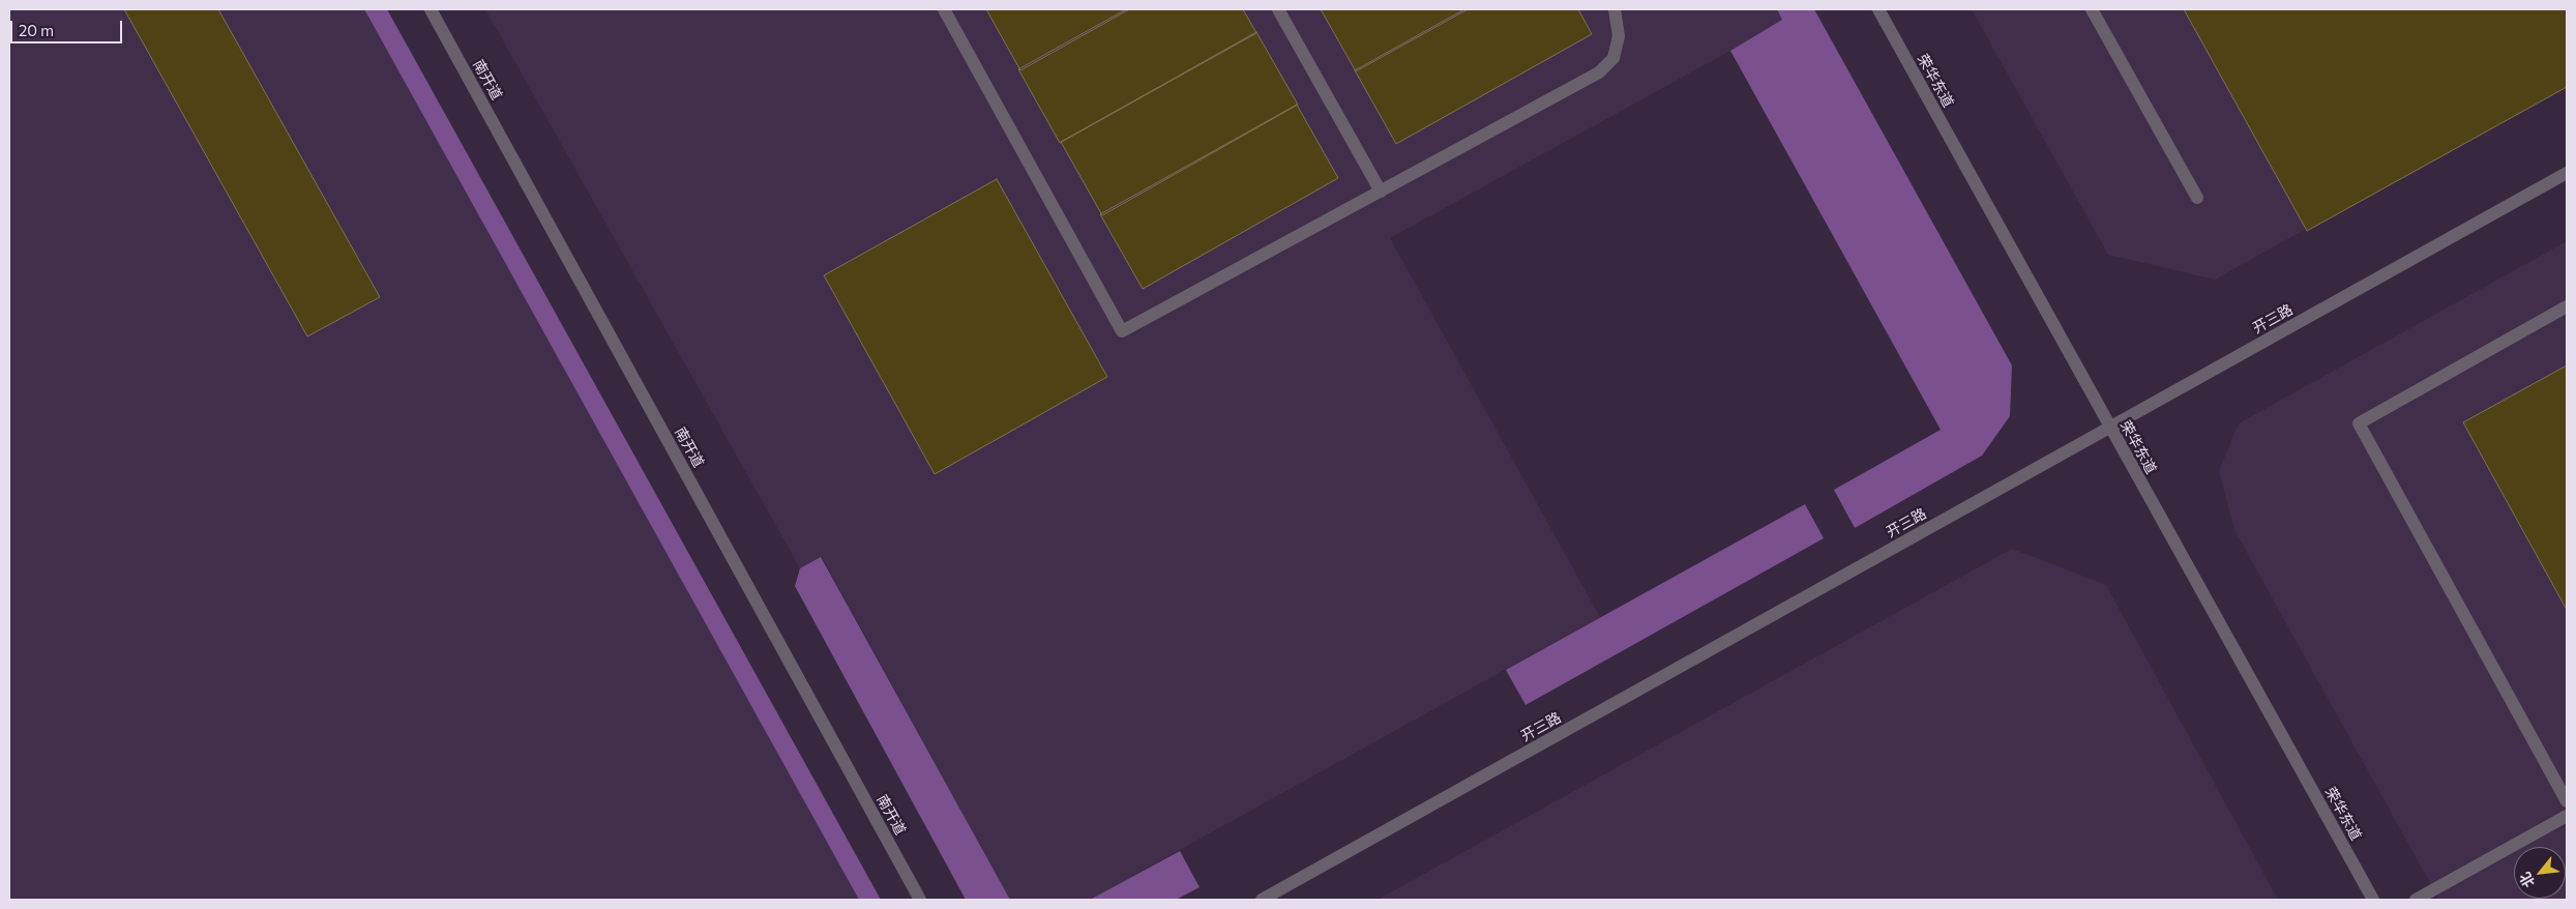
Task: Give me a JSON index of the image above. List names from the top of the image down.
{
  "streets": {
    "street": ["南开道", "荣华东道", "开三路"]
  },
  "crossings": [
    ["荣华东道", "开三路"]
  ],
  "scale_bar": "20 m",
  "north": "bottom left"
}
